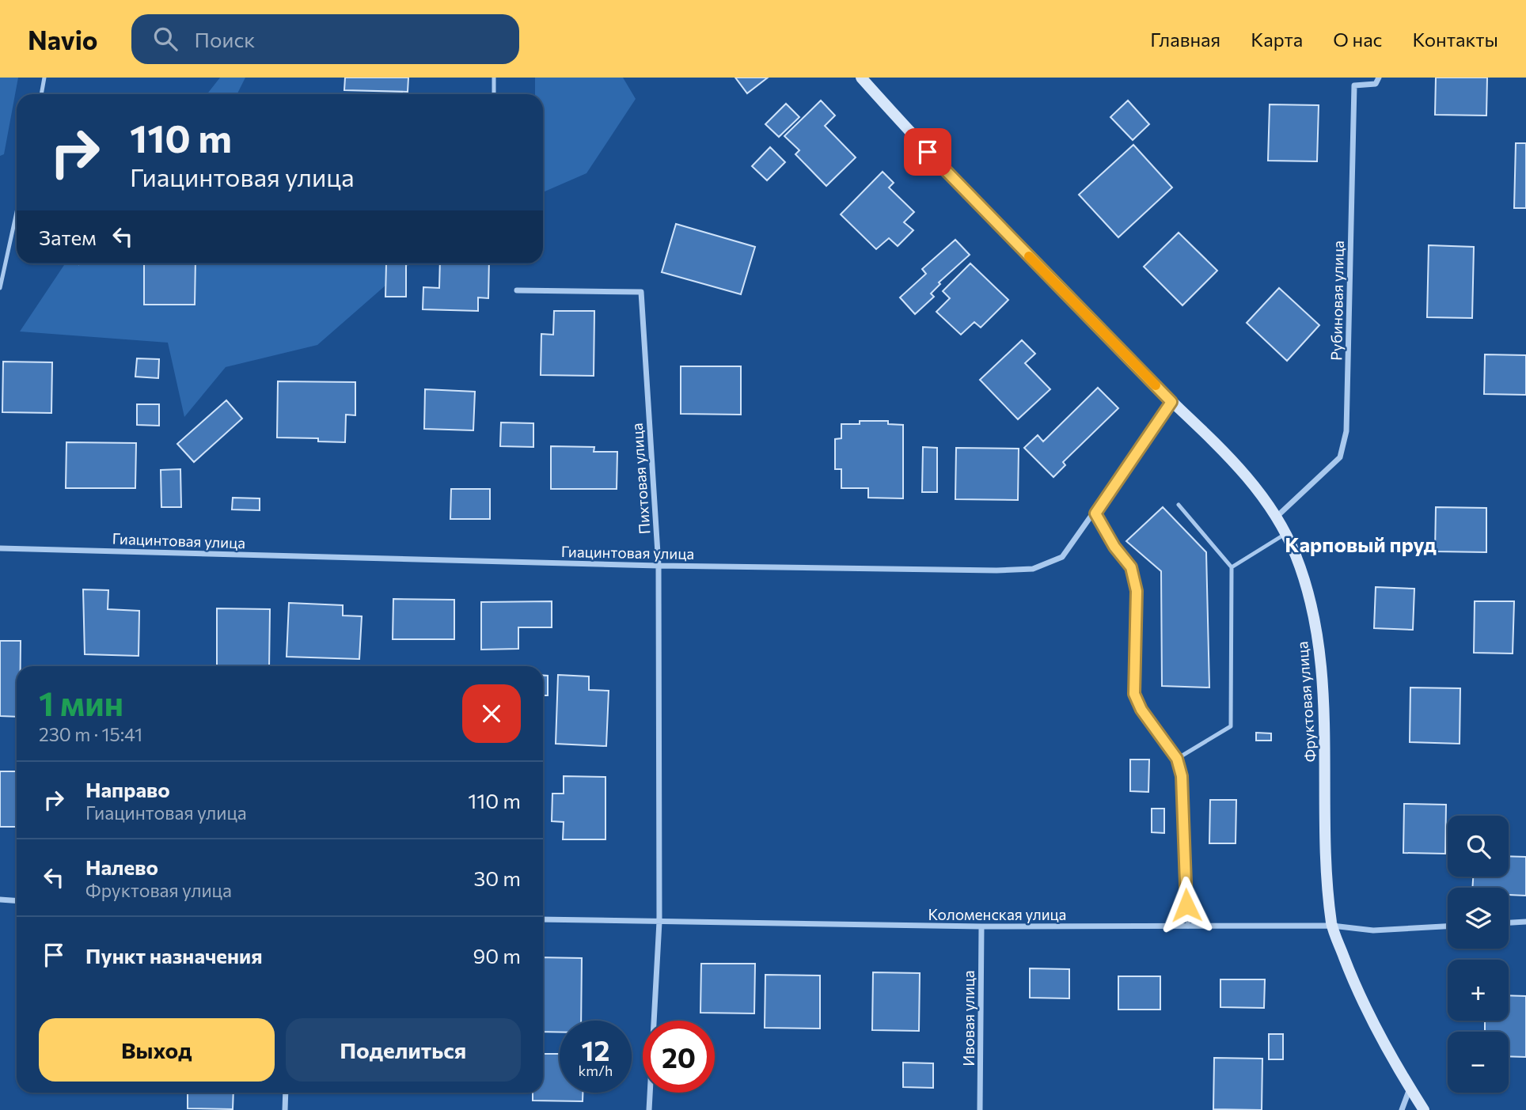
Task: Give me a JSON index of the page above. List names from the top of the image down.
{
  "streets": {
    "street": [
      "Рубиновая улица",
      "Пихтовая улица",
      "Гиацинтовая улица",
      "Фруктовая улица",
      "Коломенская улица",
      "Ивовая улица"
    ]
  },
  "crossings": [
    ["Рубиновая улица", "Фруктовая улица"],
    ["Пихтовая улица", "Гиацинтовая улица"],
    ["Пихтовая улица", "Коломенская улица"],
    ["Гиацинтовая улица", "Фруктовая улица"],
    ["Фруктовая улица", "Коломенская улица"],
    ["Коломенская улица", "Ивовая улица"]
  ],
  "districts": ["Карповый пруд"],
  "page": {
    "header": "Navio",
    "search": "Поиск",
    "nav": [
      "Главная",
      "Карта",
      "О нас",
      "Контакты"
    ],
    "turn": ["110 m", "Гиацинтовая улица"],
    "then": "Затем",
    "heading": ["1 мин", "230 m · 15:41"],
    "list": [
      {
        "name": "Направо",
        "note": "Гиацинтовая улица",
        "value": "110 m"
      },
      {
        "name": "Налево",
        "note": "Фруктовая улица",
        "value": "30 m"
      },
      {
        "name": "Пункт назначения",
        "value": "90 m"
      }
    ],
    "map_buttons": ["+", "−"],
    "buttons": ["Выход", "Поделиться"],
    "speed": "12 km/h",
    "limit": "20"
  }
}
